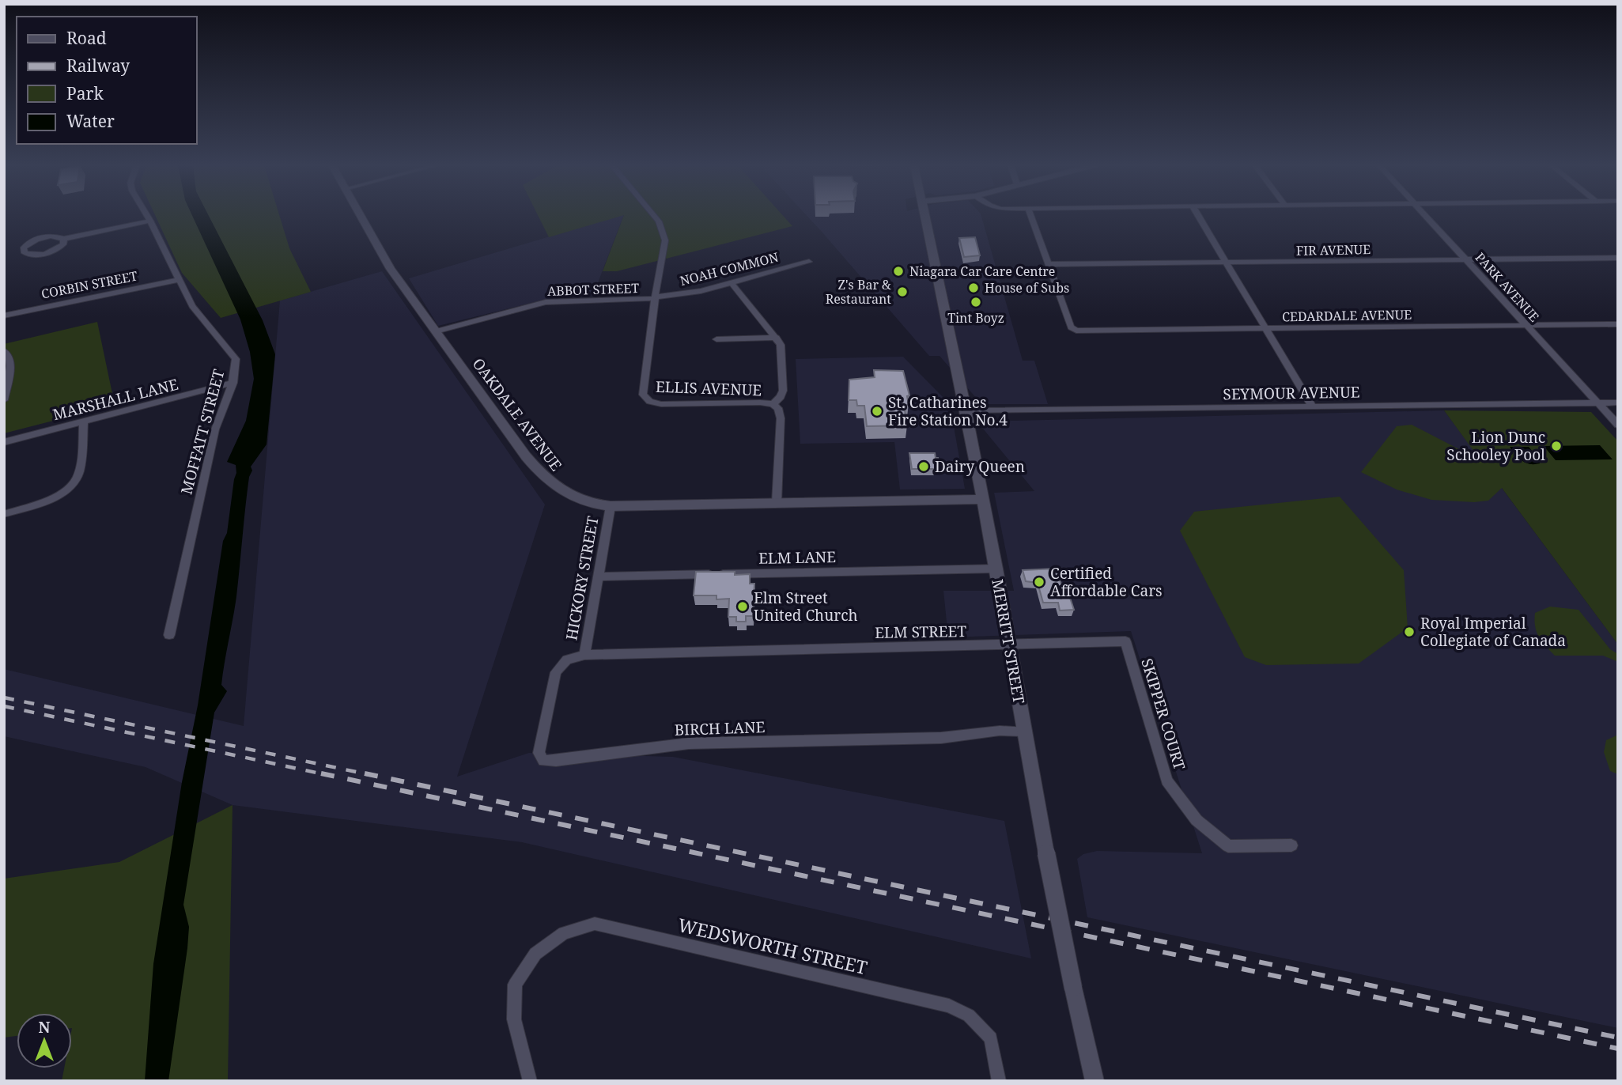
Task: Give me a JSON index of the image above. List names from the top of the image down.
{
  "streets": {
    "street": [
      "FIR AVENUE",
      "NOAH COMMON",
      "CORBIN STREET",
      "PARK AVENUE",
      "ABBOT STREET",
      "CEDARDALE AVENUE",
      "ELLIS AVENUE",
      "SEYMOUR AVENUE",
      "MARSHALL LANE",
      "OAKDALE AVENUE",
      "MOFFATT STREET",
      "ELM LANE",
      "HICKORY STREET",
      "ELM STREET",
      "MERRITT STREET",
      "SKIPPER COURT",
      "BIRCH LANE",
      "WEDSWORTH STREET"
    ]
  },
  "crossings": [
    ["FIR AVENUE", "PARK AVENUE"],
    ["FIR AVENUE", "CEDARDALE AVENUE"],
    ["NOAH COMMON", "ABBOT STREET"],
    ["NOAH COMMON", "ELLIS AVENUE"],
    ["CORBIN STREET", "MOFFATT STREET"],
    ["PARK AVENUE", "CEDARDALE AVENUE"],
    ["PARK AVENUE", "SEYMOUR AVENUE"],
    ["ABBOT STREET", "ELLIS AVENUE"],
    ["ABBOT STREET", "OAKDALE AVENUE"],
    ["ELLIS AVENUE", "OAKDALE AVENUE"],
    ["SEYMOUR AVENUE", "MERRITT STREET"],
    ["MARSHALL LANE", "MOFFATT STREET"],
    ["OAKDALE AVENUE", "HICKORY STREET"],
    ["OAKDALE AVENUE", "MERRITT STREET"],
    ["ELM LANE", "HICKORY STREET"],
    ["ELM LANE", "MERRITT STREET"],
    ["HICKORY STREET", "ELM STREET"],
    ["HICKORY STREET", "BIRCH LANE"],
    ["ELM STREET", "MERRITT STREET"],
    ["ELM STREET", "SKIPPER COURT"],
    ["ELM STREET", "BIRCH LANE"],
    ["MERRITT STREET", "BIRCH LANE"]
  ],
  "places": [
    "Niagara Car Care Centre",
    "House of Subs",
    "Z's Bar & Restaurant",
    "Tint Boyz",
    "St. Catharines Fire Station No.4",
    "Lion Dunc Schooley Pool",
    "Dairy Queen",
    "Certified Affordable Cars",
    "Elm Street United Church",
    "Royal Imperial Collegiate of Canada"
  ],
  "legend": [
    "Road",
    "Railway",
    "Park",
    "Water"
  ],
  "north": "top"
}
